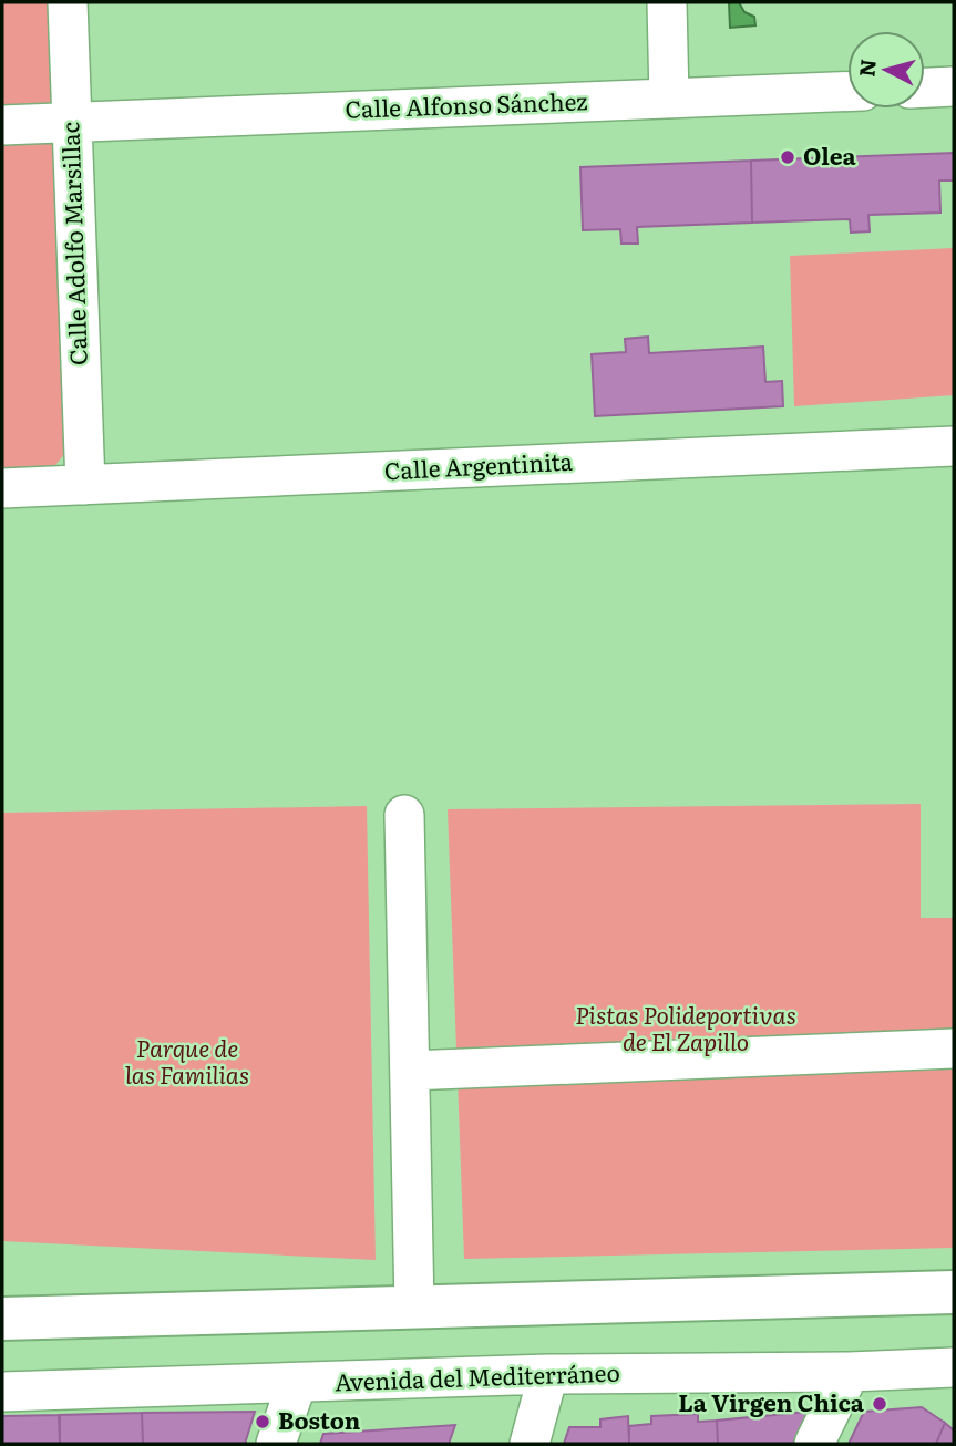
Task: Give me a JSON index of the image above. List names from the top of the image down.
{
  "streets": {
    "street": [
      "Calle Alfonso Sánchez",
      "Calle Adolfo Marsillac",
      "Calle Argentinita",
      "Avenida del Mediterráneo"
    ]
  },
  "crossings": [
    ["Calle Alfonso Sánchez", "Calle Adolfo Marsillac"],
    ["Calle Adolfo Marsillac", "Calle Argentinita"]
  ],
  "parks": ["Pistas Polideportivas de El Zapillo", "Parque de las Familias"],
  "places": ["Olea", "La Virgen Chica", "Boston"],
  "north": "left"
}
